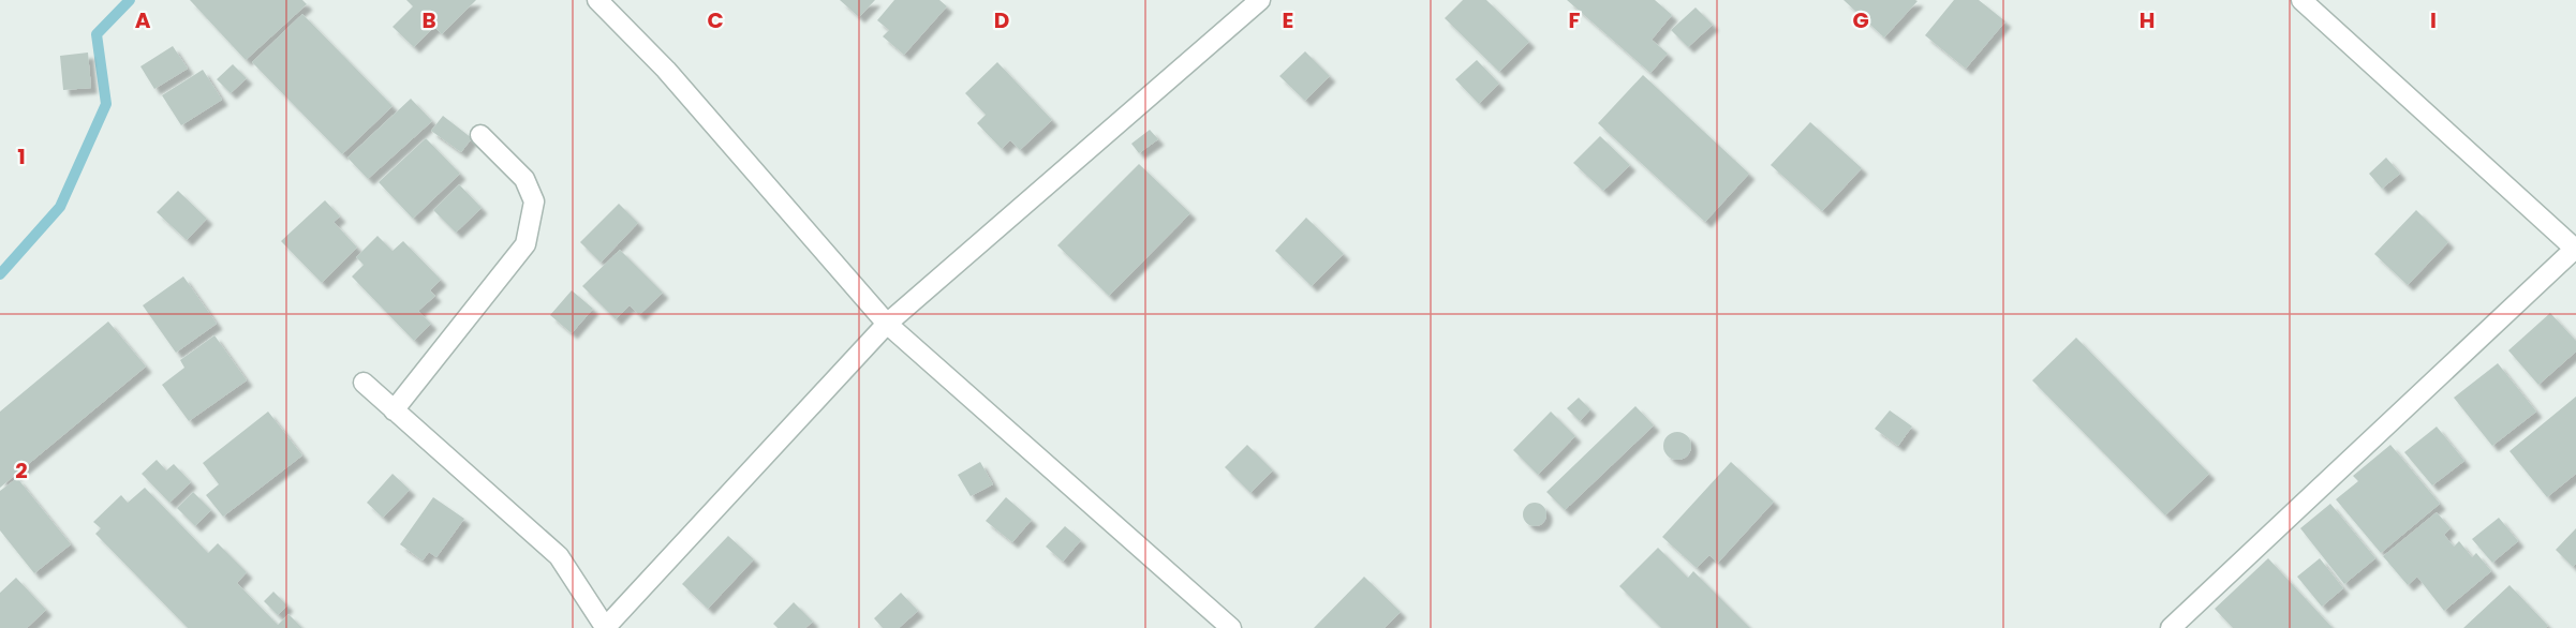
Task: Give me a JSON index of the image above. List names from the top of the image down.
{
  "grid": {
    "columns": [
      "A",
      "B",
      "C",
      "D",
      "E",
      "F",
      "G",
      "H",
      "I"
    ],
    "rows": ["1", "2"]
  }
}
